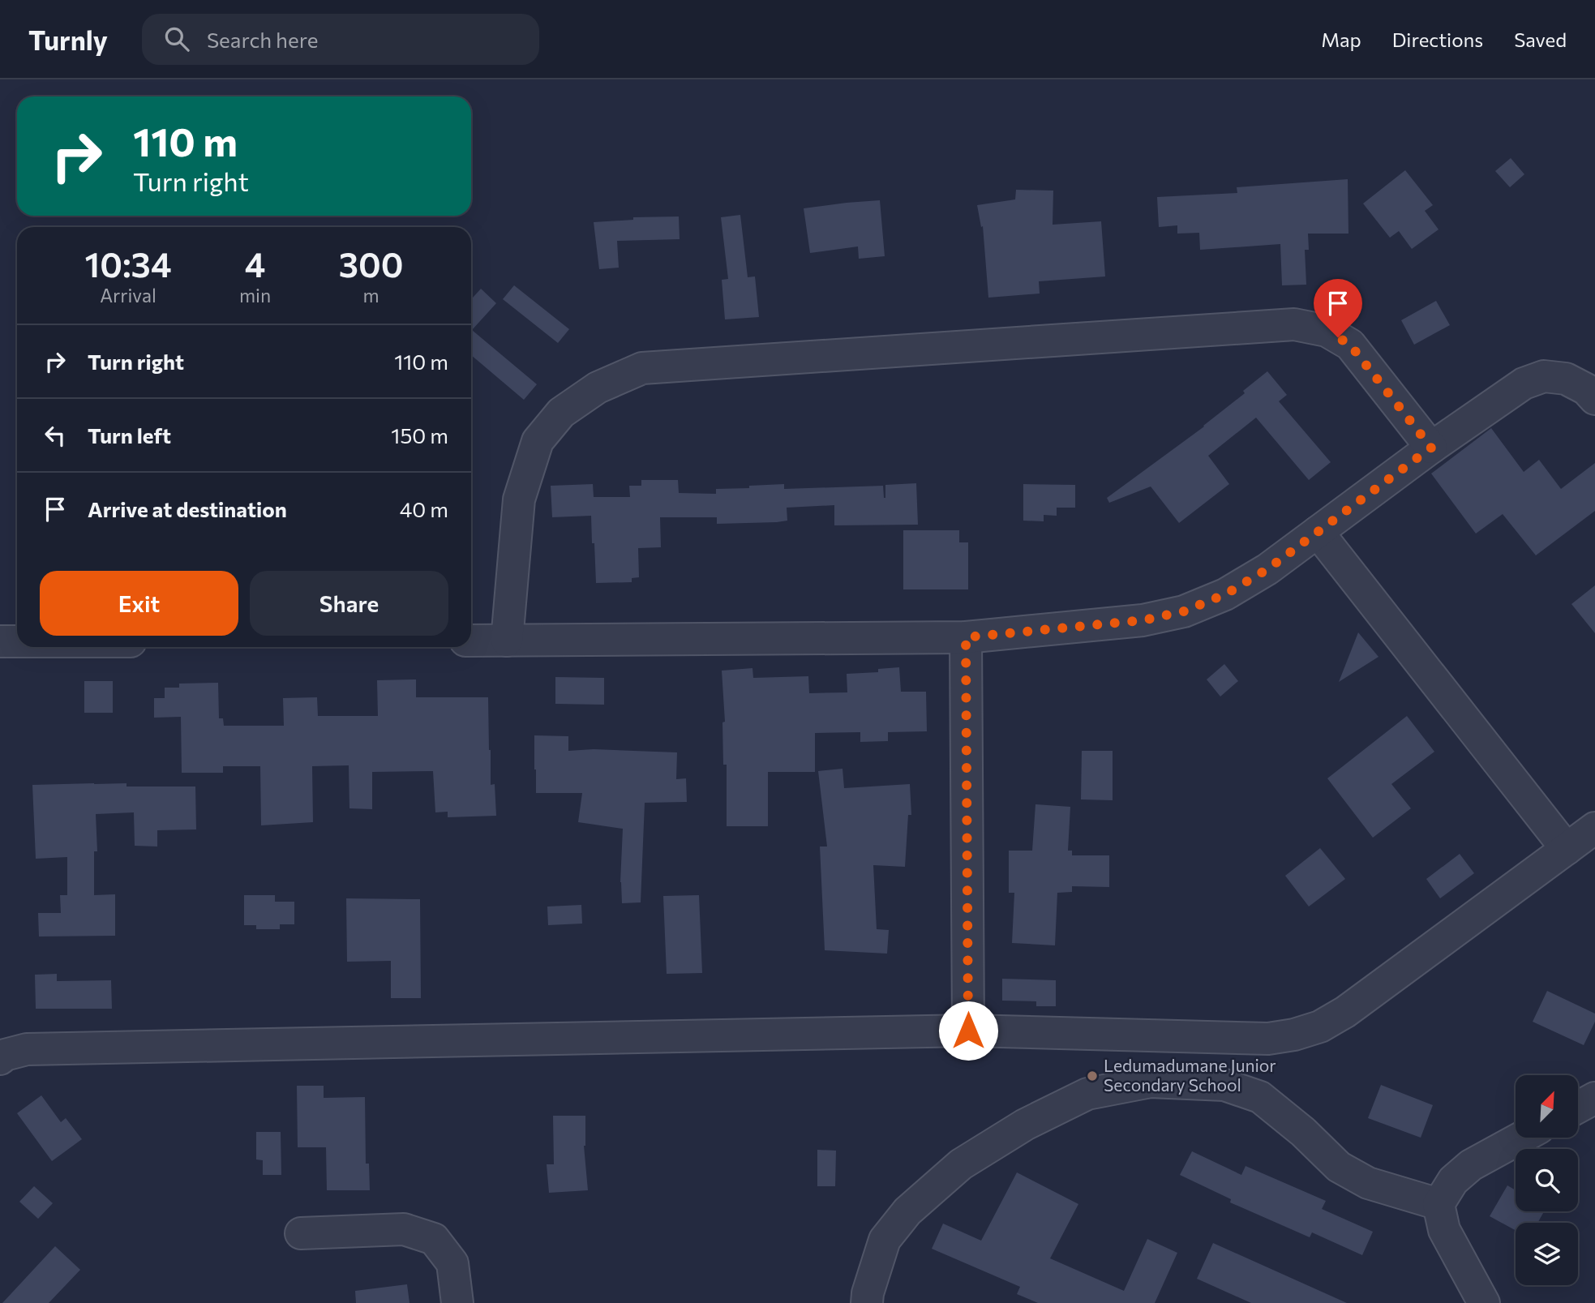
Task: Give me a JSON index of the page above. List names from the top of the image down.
{
  "places": ["Ledumadumane Junior Secondary School"],
  "north": "top right",
  "page": {
    "header": "Turnly",
    "search": "Search here",
    "nav": ["Map", "Directions", "Saved"],
    "turn": ["110 m", "Turn right"],
    "eta": [
      "10:34",
      "Arrival",
      "4",
      "min",
      "300",
      "m"
    ],
    "list": [
      {
        "name": "Turn right",
        "value": "110 m"
      },
      {
        "name": "Turn left",
        "value": "150 m"
      },
      {
        "name": "Arrive at destination",
        "value": "40 m"
      }
    ],
    "buttons": ["Exit", "Share"]
  }
}
